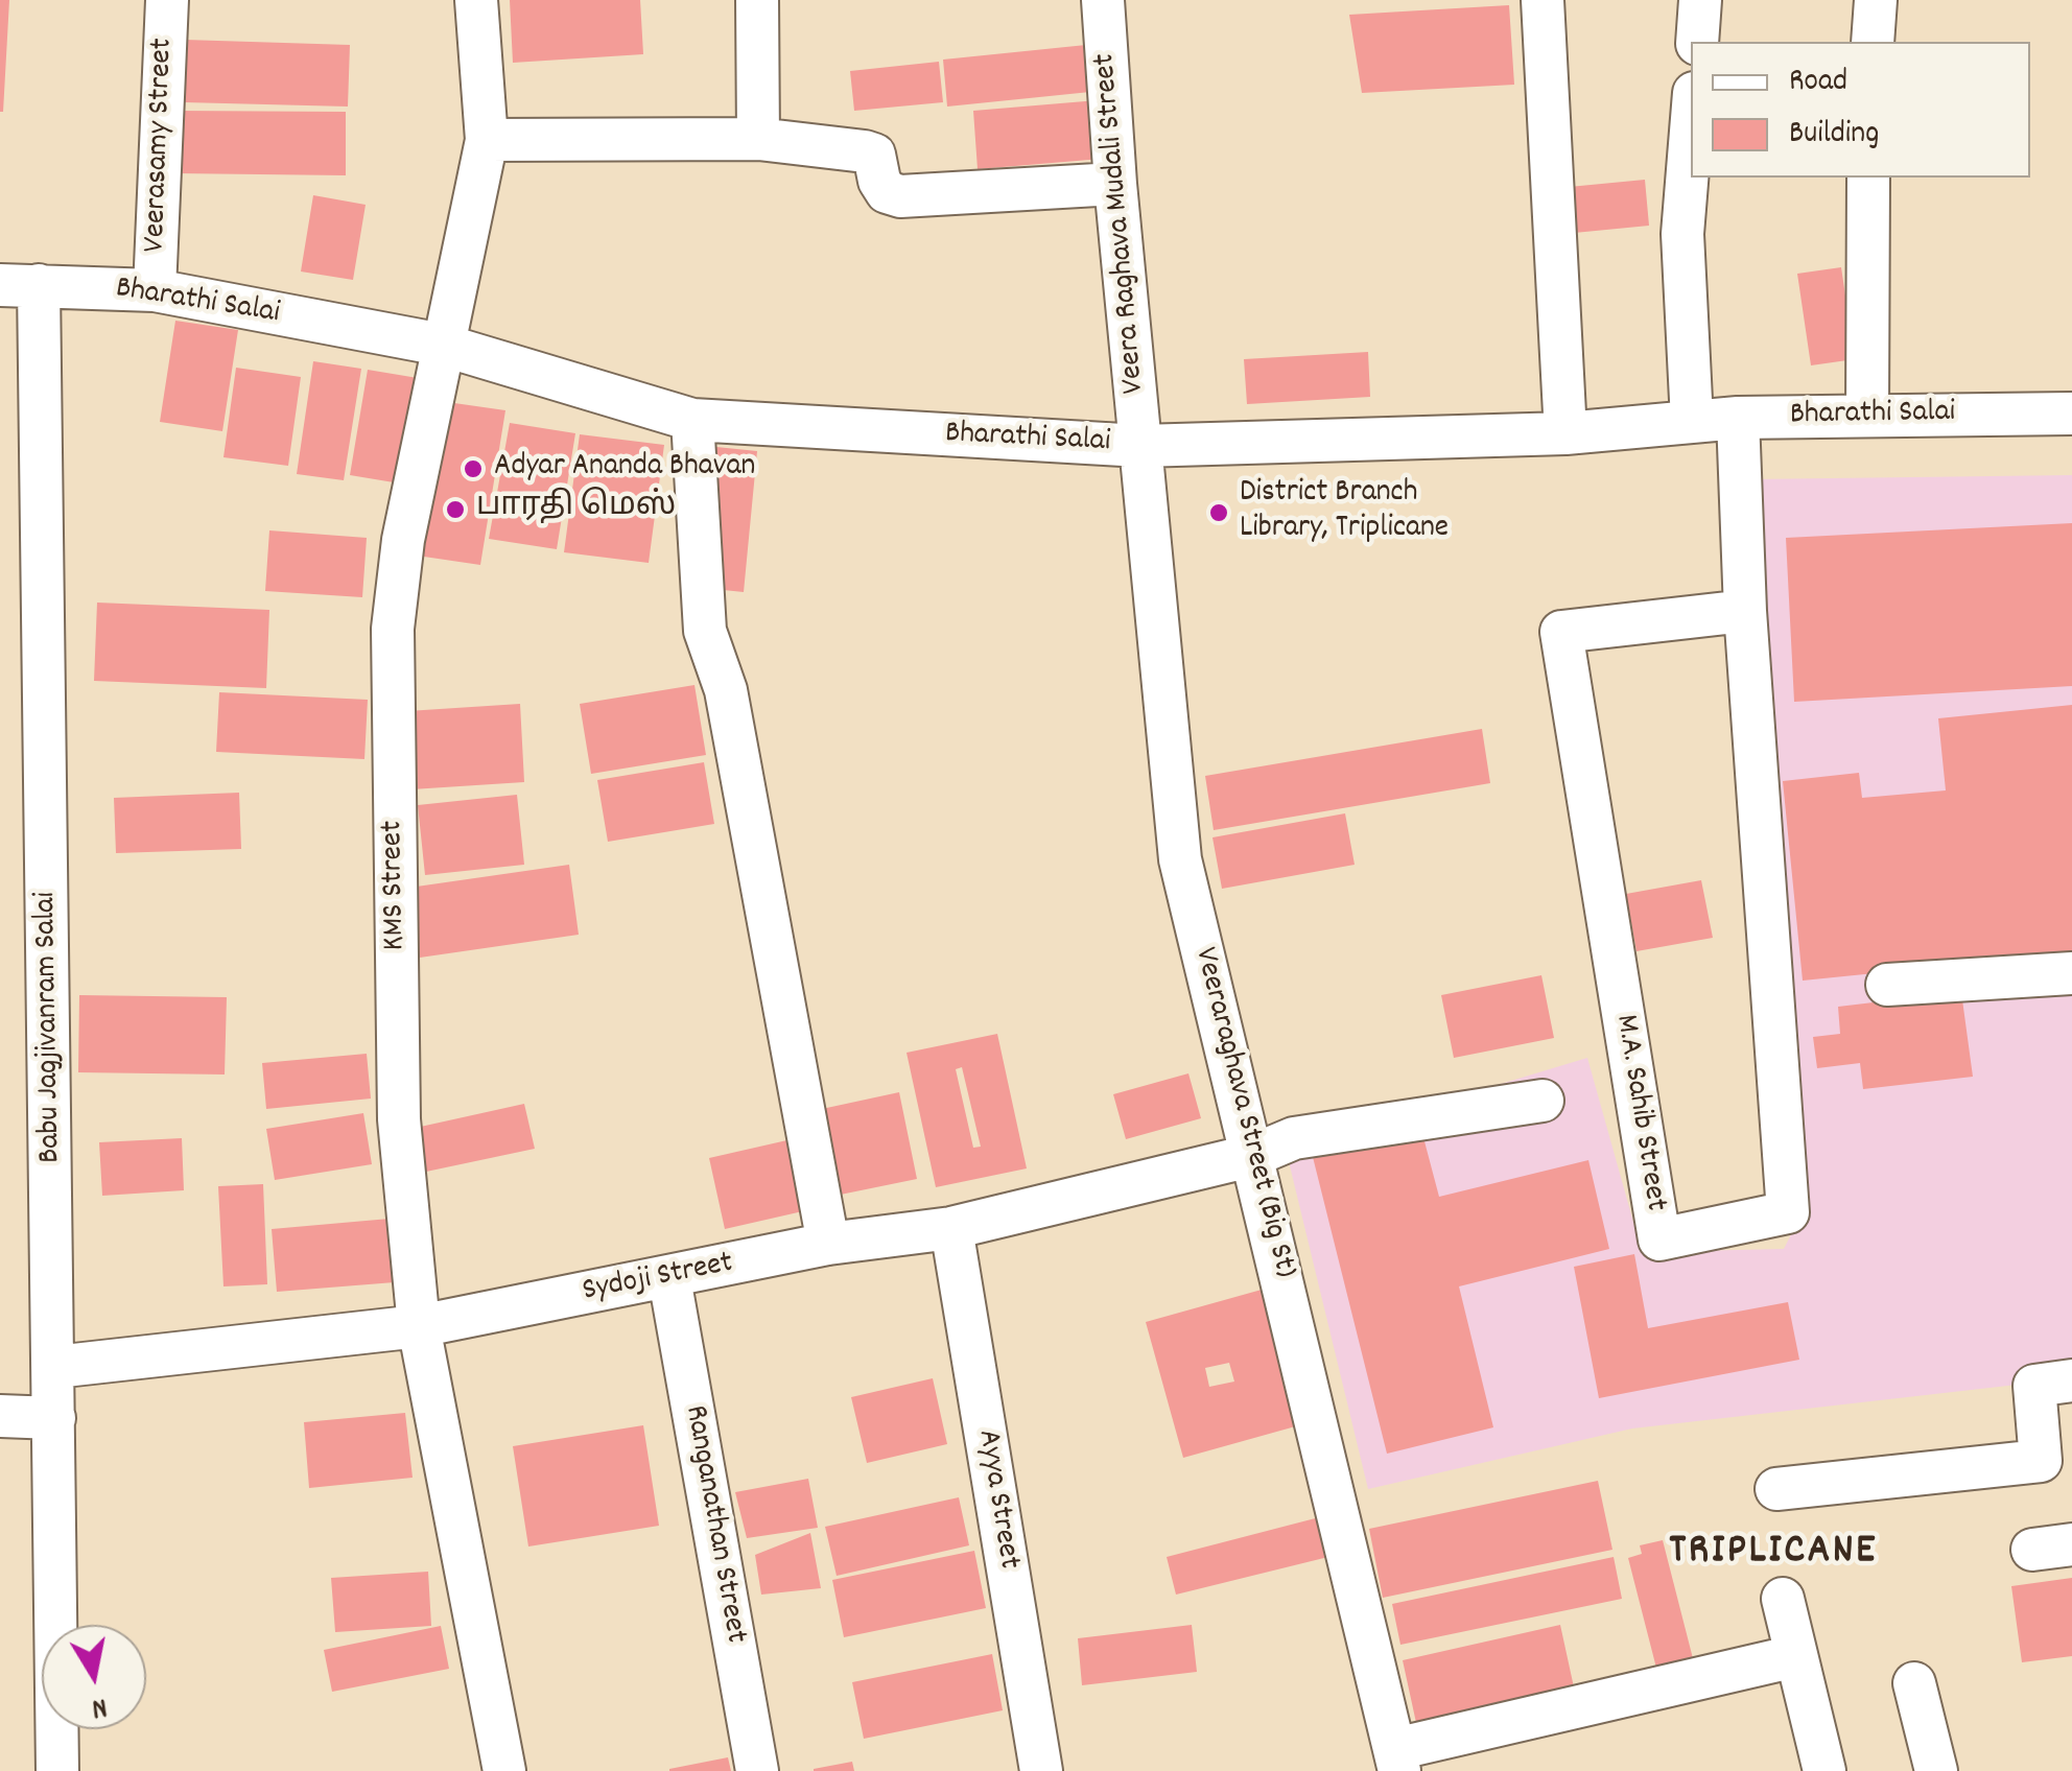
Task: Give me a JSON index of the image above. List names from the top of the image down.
{
  "streets": {
    "street": [
      "Veerasamy Street",
      "Veera Raghava Mudali Street",
      "Bharathi Salai",
      "KMS Street",
      "Babu Jagjivanram Salai",
      "Veeraraghava Street (Big St)",
      "M.A. Sahib Street",
      "Sydoji Street",
      "Ayya Street",
      "Ranganathan Street"
    ]
  },
  "crossings": [
    ["Veerasamy Street", "Bharathi Salai"],
    ["Veera Raghava Mudali Street", "Bharathi Salai"],
    ["Veera Raghava Mudali Street", "Veeraraghava Street (Big St)"],
    ["Bharathi Salai", "KMS Street"],
    ["Bharathi Salai", "Babu Jagjivanram Salai"],
    ["Bharathi Salai", "Veeraraghava Street (Big St)"],
    ["Bharathi Salai", "M.A. Sahib Street"],
    ["KMS Street", "Sydoji Street"],
    ["Babu Jagjivanram Salai", "Sydoji Street"],
    ["Veeraraghava Street (Big St)", "Sydoji Street"],
    ["Sydoji Street", "Ayya Street"],
    ["Sydoji Street", "Ranganathan Street"]
  ],
  "districts": ["TRIPLICANE"],
  "places": ["Adyar Ananda Bhavan", "பாரதி மெஸ்", "District Branch Library, Triplicane"],
  "legend": ["Road", "Building"],
  "north": "bottom"
}
